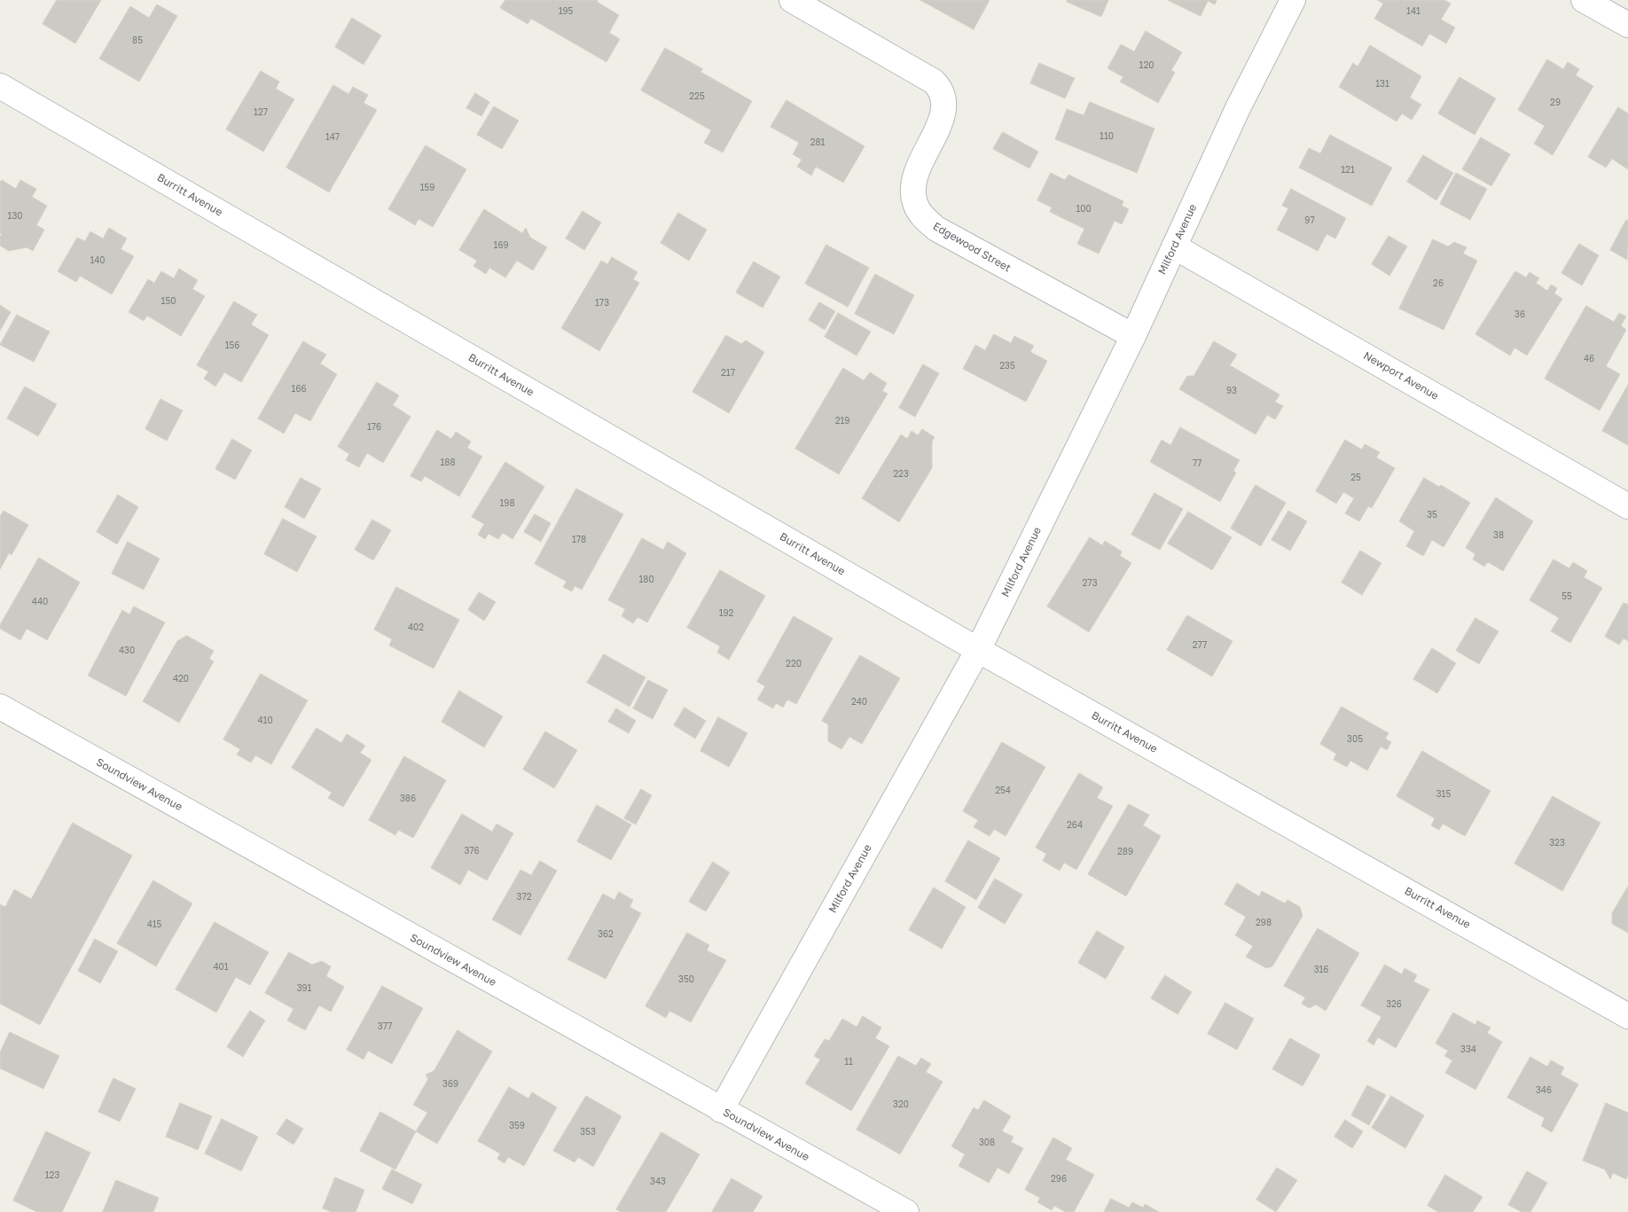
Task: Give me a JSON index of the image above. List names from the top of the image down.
{
  "streets": {
    "street": [
      "Burritt Avenue",
      "Milford Avenue",
      "Edgewood Street",
      "Newport Avenue",
      "Soundview Avenue"
    ]
  },
  "crossings": [
    ["Burritt Avenue", "Milford Avenue"],
    ["Milford Avenue", "Edgewood Street"],
    ["Milford Avenue", "Newport Avenue"],
    ["Milford Avenue", "Soundview Avenue"]
  ],
  "house_numbers": [
    "195",
    "141",
    "85",
    "120",
    "131",
    "225",
    "29",
    "127",
    "110",
    "147",
    "281",
    "121",
    "159",
    "100",
    "130",
    "97",
    "169",
    "140",
    "26",
    "150",
    "173",
    "36",
    "156",
    "46",
    "235",
    "217",
    "166",
    "93",
    "219",
    "176",
    "188",
    "77",
    "223",
    "25",
    "198",
    "35",
    "38",
    "178",
    "180",
    "273",
    "55",
    "440",
    "192",
    "402",
    "277",
    "430",
    "220",
    "420",
    "240",
    "410",
    "305",
    "254",
    "315",
    "386",
    "264",
    "323",
    "376",
    "289",
    "372",
    "298",
    "415",
    "362",
    "401",
    "316",
    "350",
    "391",
    "326",
    "377",
    "334",
    "11",
    "369",
    "346",
    "320",
    "359",
    "353",
    "308",
    "123",
    "296",
    "343"
  ]
}
